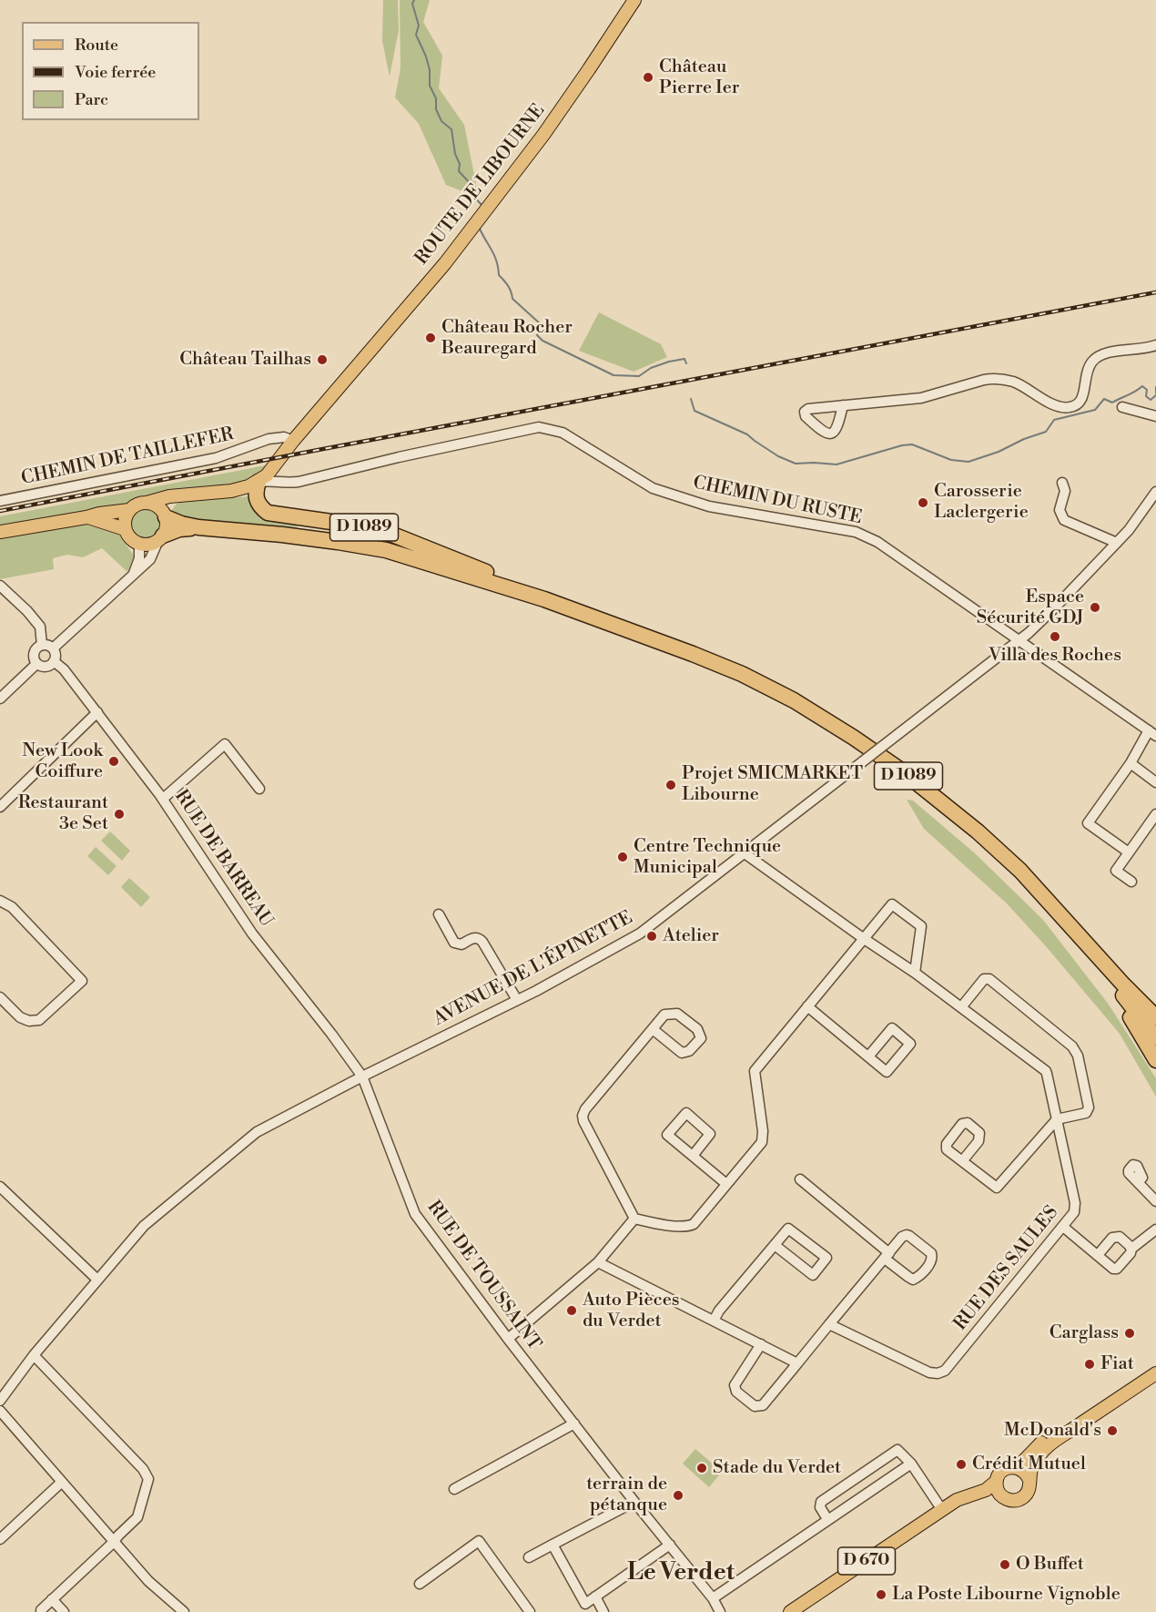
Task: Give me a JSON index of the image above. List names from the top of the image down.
{
  "streets": {
    "highway": ["D 1089"],
    "main road": ["ROUTE DE LIBOURNE", "D 670"],
    "street": [
      "CHEMIN DE TAILLEFER",
      "CHEMIN DU RUSTE",
      "RUE DE BARREAU",
      "AVENUE DE L'ÉPINETTE",
      "RUE DES SAULES",
      "RUE DE TOUSSAINT"
    ]
  },
  "crossings": [
    ["ROUTE DE LIBOURNE", "CHEMIN DE TAILLEFER"],
    ["ROUTE DE LIBOURNE", "CHEMIN DU RUSTE"],
    ["ROUTE DE LIBOURNE", "D 1089"],
    ["CHEMIN DU RUSTE", "D 1089"],
    ["CHEMIN DU RUSTE", "AVENUE DE L'ÉPINETTE"],
    ["RUE DE BARREAU", "AVENUE DE L'ÉPINETTE"],
    ["RUE DE BARREAU", "RUE DE TOUSSAINT"],
    ["AVENUE DE L'ÉPINETTE", "RUE DES SAULES"],
    ["AVENUE DE L'ÉPINETTE", "RUE DE TOUSSAINT"]
  ],
  "districts": ["Le Verdet"],
  "places": [
    "Château Pierre Ier",
    "Château Rocher Beauregard",
    "Château Tailhas",
    "Carosserie Laclergerie",
    "Espace Sécurité GDJ",
    "Villa des Roches",
    "New Look Coiffure",
    "Projet SMICMARKET Libourne",
    "Restaurant 3e Set",
    "Centre Technique Municipal",
    "Atelier",
    "Auto Pièces du Verdet",
    "Carglass",
    "Fiat",
    "McDonald's",
    "Crédit Mutuel",
    "Stade du Verdet",
    "terrain de pétanque",
    "O Buffet",
    "La Poste Libourne Vignoble"
  ],
  "legend": ["Route", "Voie ferrée", "Parc"]
}
